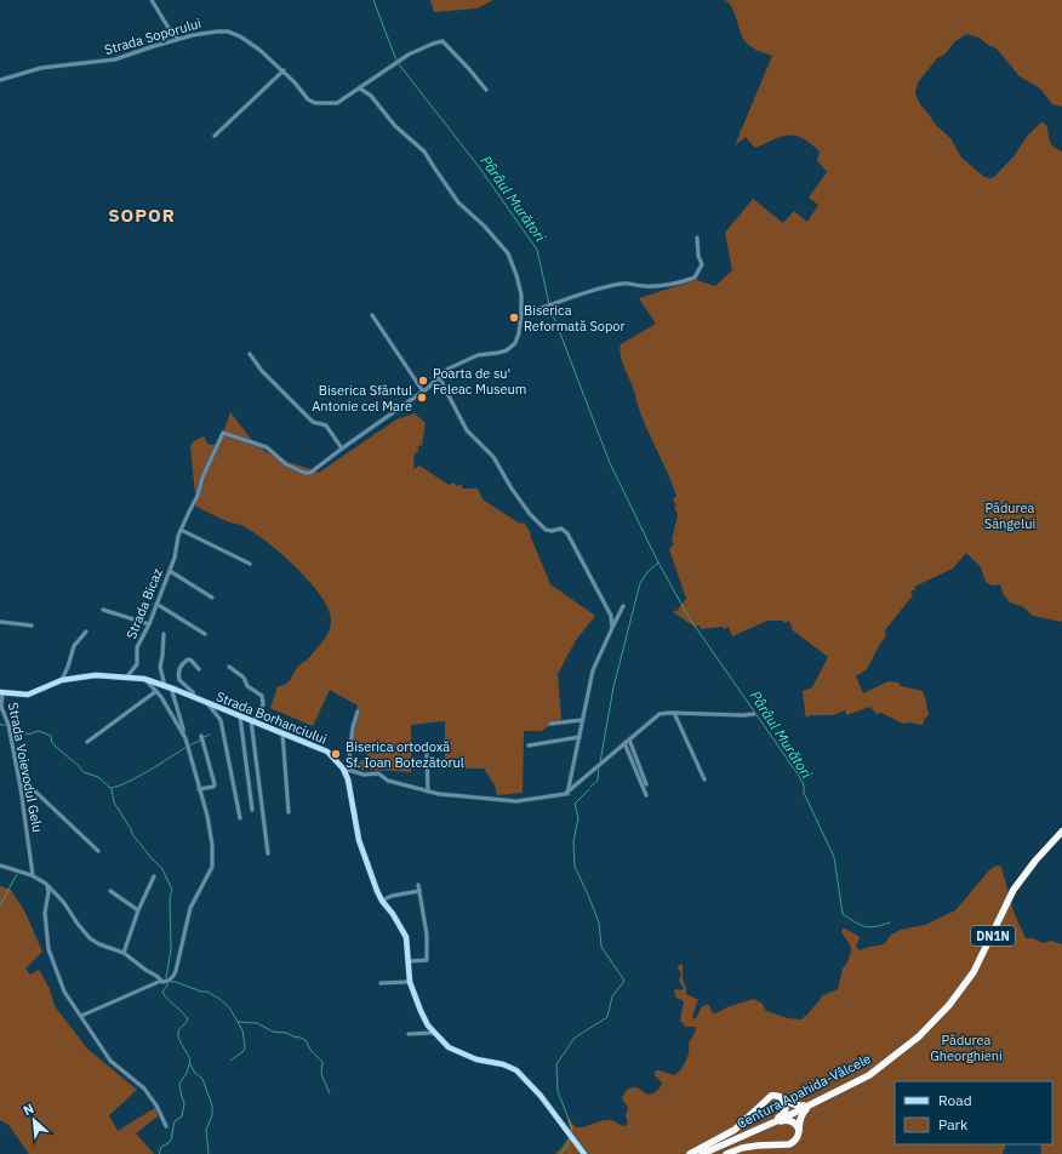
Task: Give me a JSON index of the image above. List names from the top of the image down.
{
  "streets": {
    "highway": ["DN1N", "Centura Apahida-Vâlcele"],
    "main road": ["Strada Borhanciului"],
    "street": ["Strada Soporului", "Strada Bicaz", "Strada Voievodul Gelu"]
  },
  "crossings": [
    ["Strada Bicaz", "Strada Borhanciului"],
    ["Strada Borhanciului", "Strada Voievodul Gelu"],
    ["DN1N", "Centura Apahida-Vâlcele"]
  ],
  "districts": ["SOPOR"],
  "water": ["Pârâul Murători"],
  "parks": ["Pădurea Sângelui", "Pădurea Gheorghieni"],
  "places": [
    "Biserica Reformată Sopor",
    "Poarta de su' Feleac Museum",
    "Biserica Sfântul Antonie cel Mare",
    "Biserica ortodoxă Sf. Ioan Botezătorul"
  ],
  "legend": ["Road", "Park"],
  "north": "top left"
}
